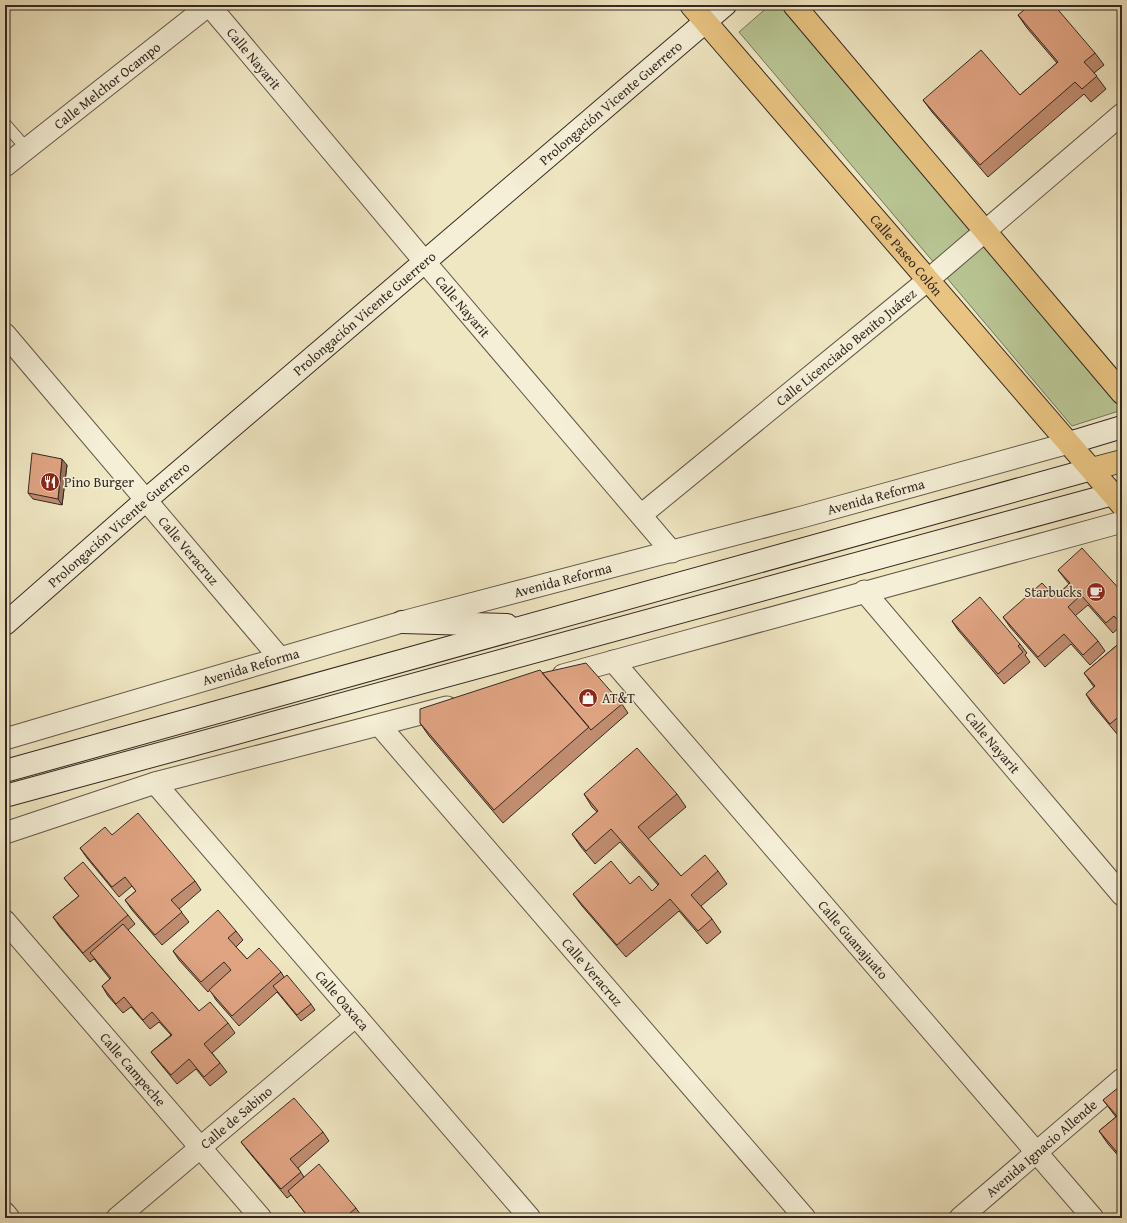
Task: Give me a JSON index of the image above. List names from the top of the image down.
{
  "streets": {
    "main road": ["Prolongación Vicente Guerrero", "Calle Paseo Colón", "Avenida Reforma"],
    "street": [
      "Calle Nayarit",
      "Calle Melchor Ocampo",
      "Calle Licenciado Benito Juárez",
      "Calle Veracruz",
      "Calle Guanajuato",
      "Calle Oaxaca",
      "Calle Campeche",
      "Calle de Sabino",
      "Avenida Ignacio Allende"
    ]
  },
  "crossings": [
    ["Calle Nayarit", "Calle Melchor Ocampo"],
    ["Calle Nayarit", "Prolongación Vicente Guerrero"],
    ["Calle Nayarit", "Calle Licenciado Benito Juárez"],
    ["Calle Nayarit", "Avenida Reforma"],
    ["Prolongación Vicente Guerrero", "Calle Paseo Colón"],
    ["Prolongación Vicente Guerrero", "Calle Veracruz"],
    ["Calle Paseo Colón", "Calle Licenciado Benito Juárez"],
    ["Calle Paseo Colón", "Avenida Reforma"],
    ["Avenida Reforma", "Calle Veracruz"],
    ["Calle Guanajuato", "Avenida Ignacio Allende"],
    ["Calle Oaxaca", "Calle de Sabino"],
    ["Calle Campeche", "Calle de Sabino"]
  ],
  "places": {
    "restaurant": ["Pino Burger"],
    "cafe": ["Starbucks"],
    "shop": ["AT&T"]
  }
}
